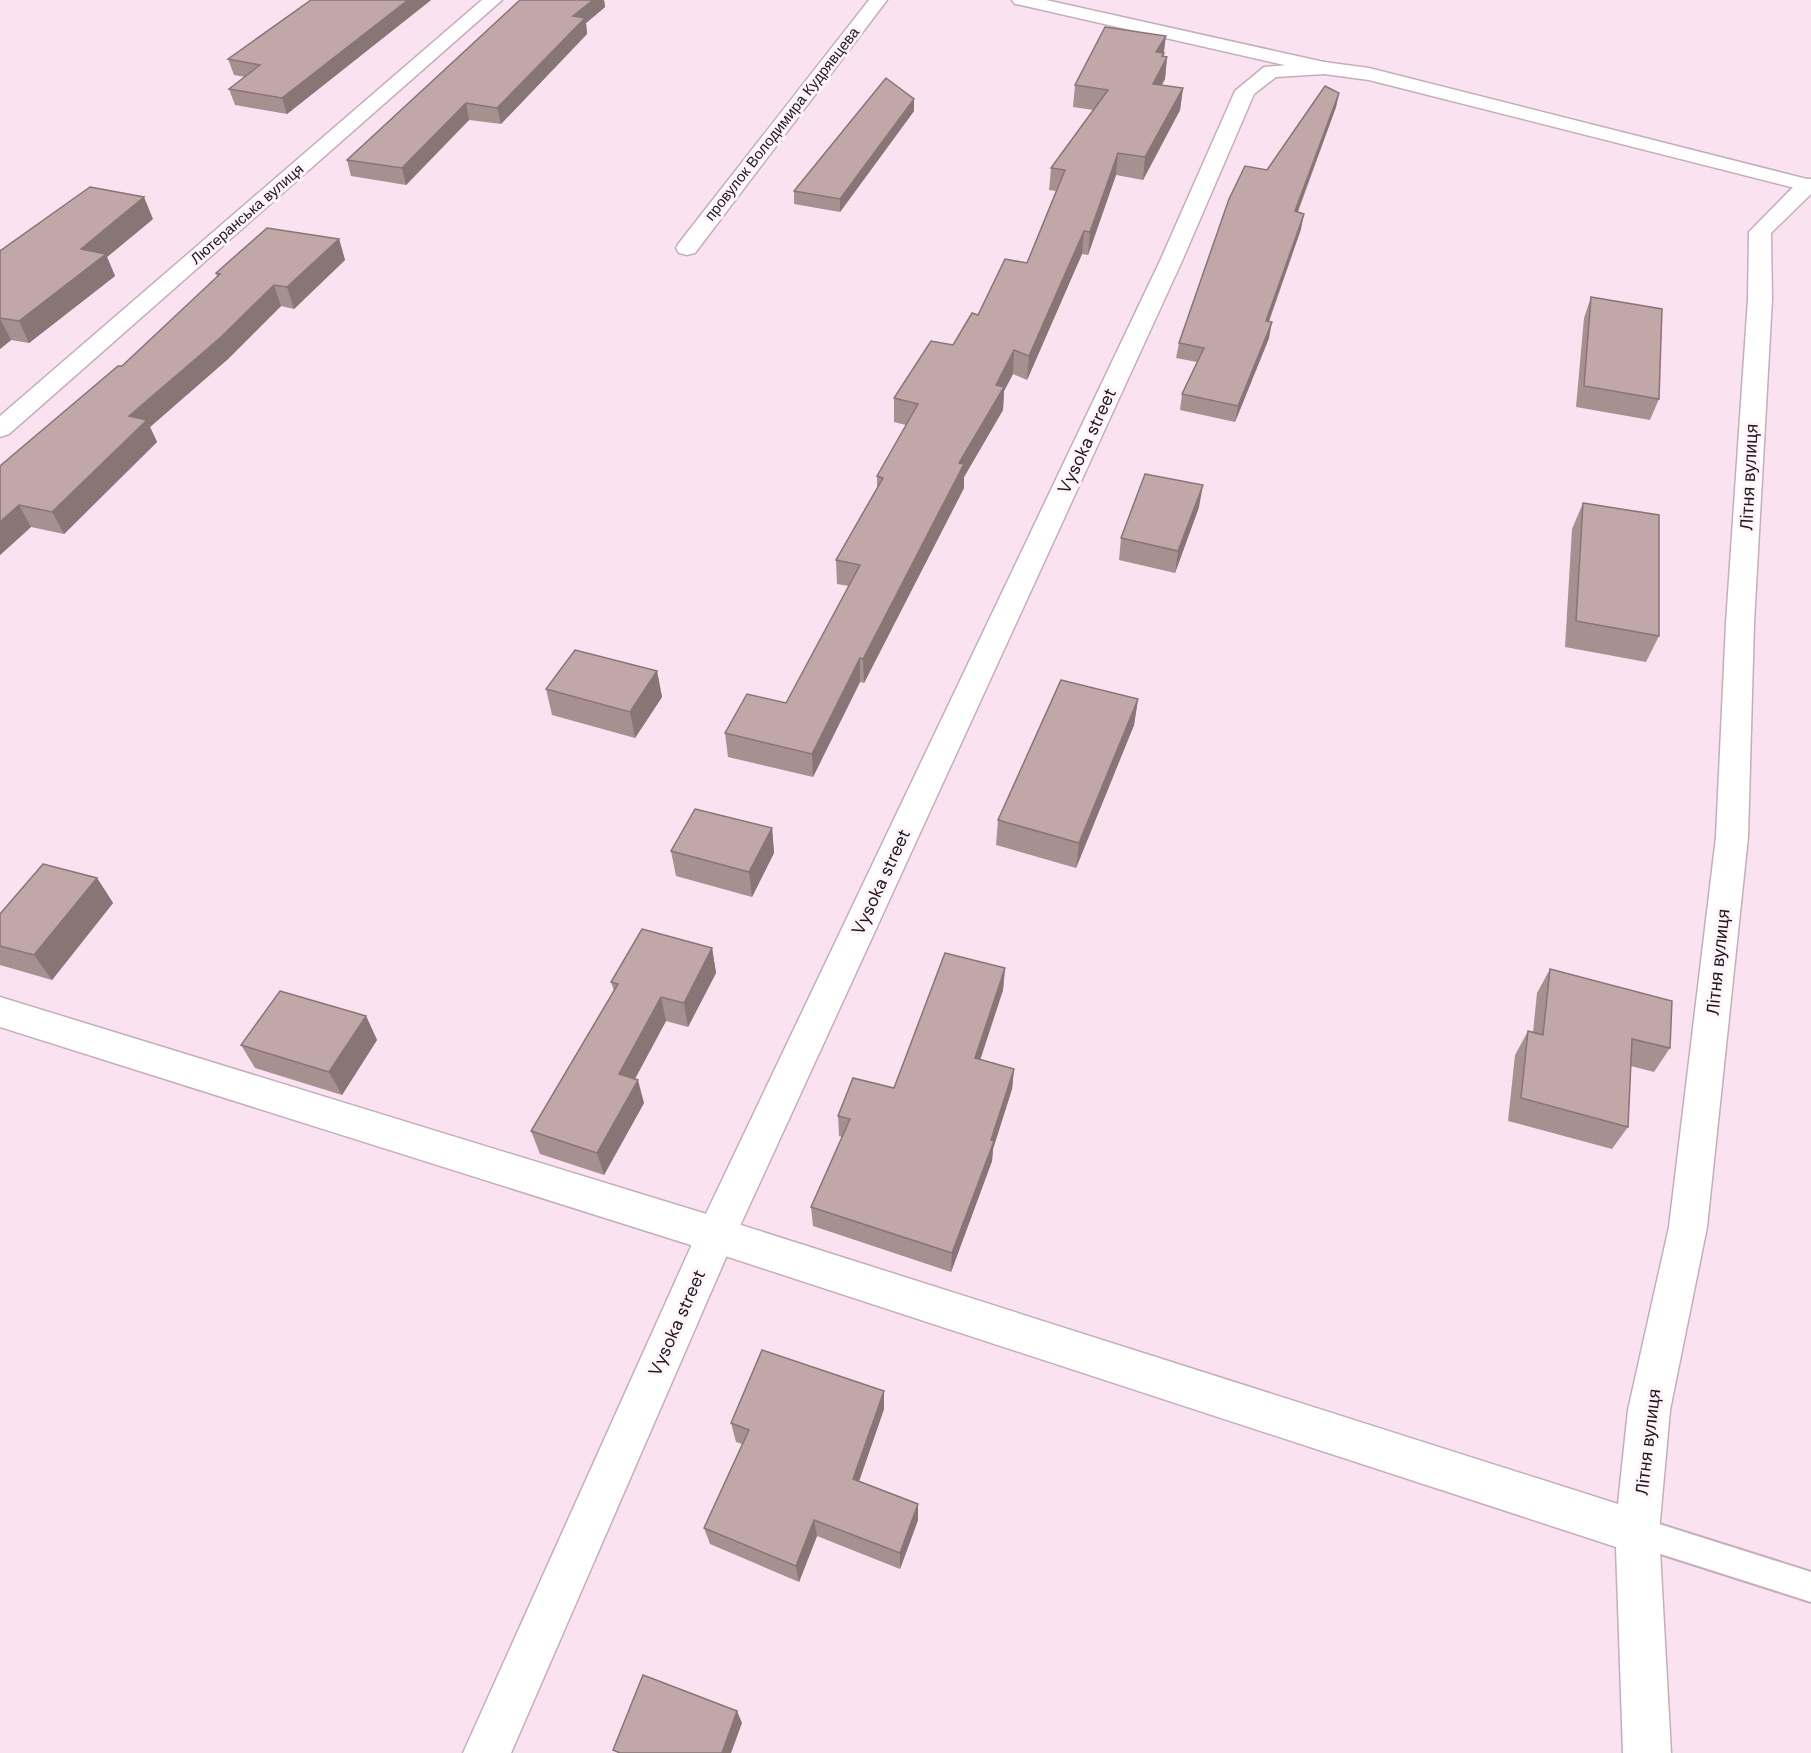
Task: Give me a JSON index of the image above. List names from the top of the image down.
{
  "streets": {
    "street": [
      "провулок Володимира Кудрявцева",
      "Лютеранська вулиця",
      "Vysoka street",
      "Літня вулиця"
    ]
  }
}
